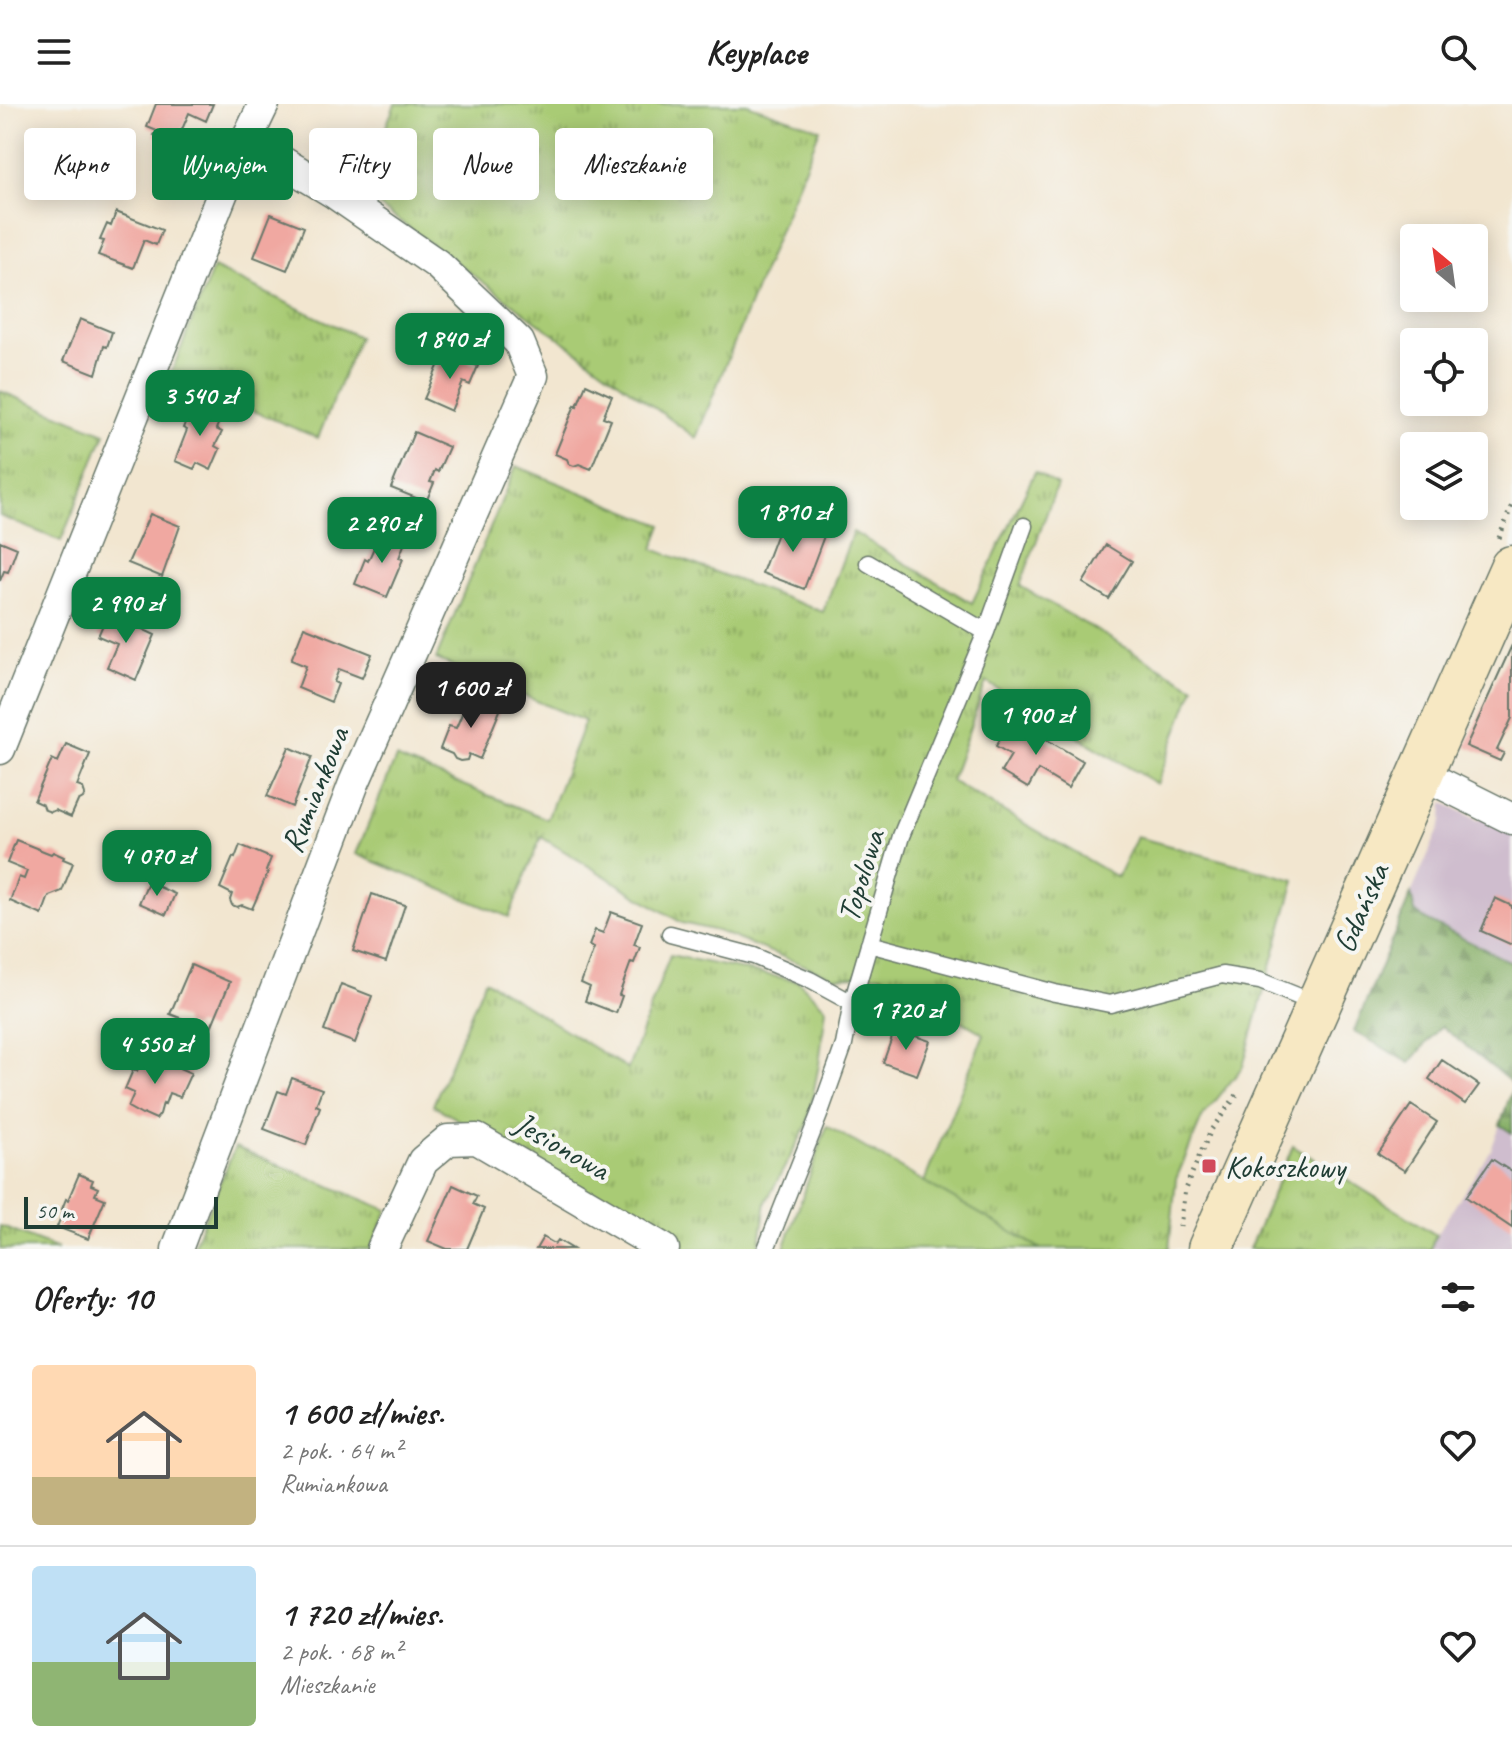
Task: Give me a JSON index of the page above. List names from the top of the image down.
{
  "streets": {
    "main road": ["Gdańska"],
    "street": ["Rumiankowa", "Jesionowa"],
    "lane": ["Topolowa"]
  },
  "places": {
    "transit": ["Kokoszkowy"]
  },
  "scale_bar": "50 m",
  "north": "top left",
  "page": {
    "header": "Keyplace",
    "chip": [
      "Kupno",
      "Wynajem",
      "Filtry",
      "Nowe",
      "Mieszkanie"
    ],
    "price": [
      "1 840 zł",
      "3 540 zł",
      "1 810 zł",
      "2 290 zł",
      "2 990 zł",
      "1 600 zł",
      "1 900 zł",
      "4 070 zł",
      "1 720 zł",
      "4 550 zł"
    ],
    "scale": "50 m",
    "heading": "Oferty: 10",
    "list": [
      {
        "name": "1 600 zł/mies.",
        "note": "2 pok. · 64 m² · Rumiankowa"
      },
      {
        "name": "1 720 zł/mies.",
        "note": "2 pok. · 68 m² · Mieszkanie"
      }
    ]
  }
}
